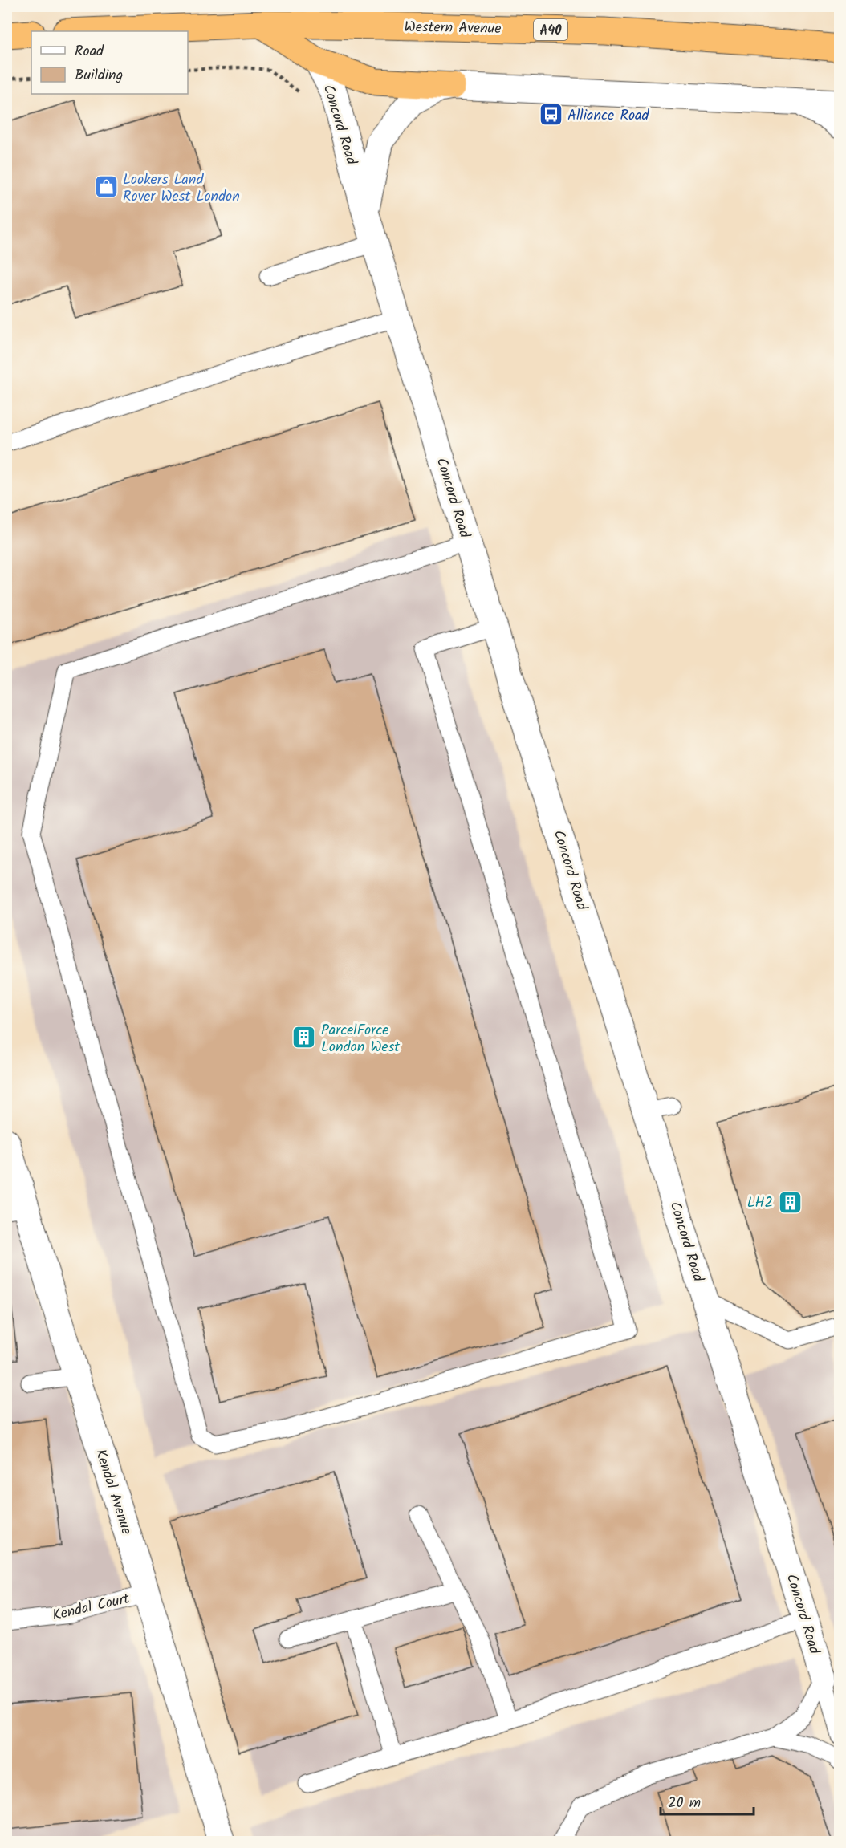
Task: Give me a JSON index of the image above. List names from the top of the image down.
{
  "streets": {
    "highway": ["Western Avenue", "A40"],
    "street": ["Concord Road", "Kendal Avenue"],
    "lane": ["Kendal Court"]
  },
  "crossings": [
    ["Kendal Avenue", "Kendal Court"]
  ],
  "places": {
    "bus stop": ["Alliance Road"],
    "shop": ["Lookers Land Rover West London"],
    "building": ["ParcelForce London West", "LH2"]
  },
  "legend": ["Road", "Building"],
  "scale_bar": "20 m"
}
